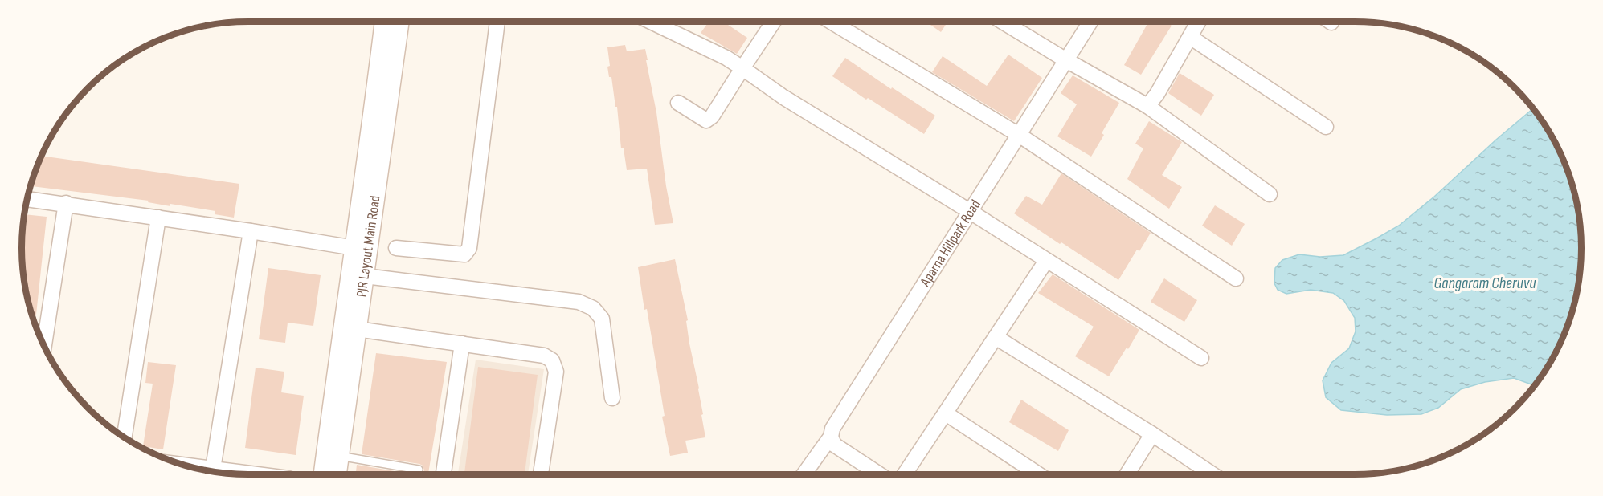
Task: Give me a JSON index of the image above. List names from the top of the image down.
{
  "streets": {
    "street": ["Aparna Hillpark Road", "PJR Layout Main Road"]
  },
  "water": ["Gangaram Cheruvu"]
}
